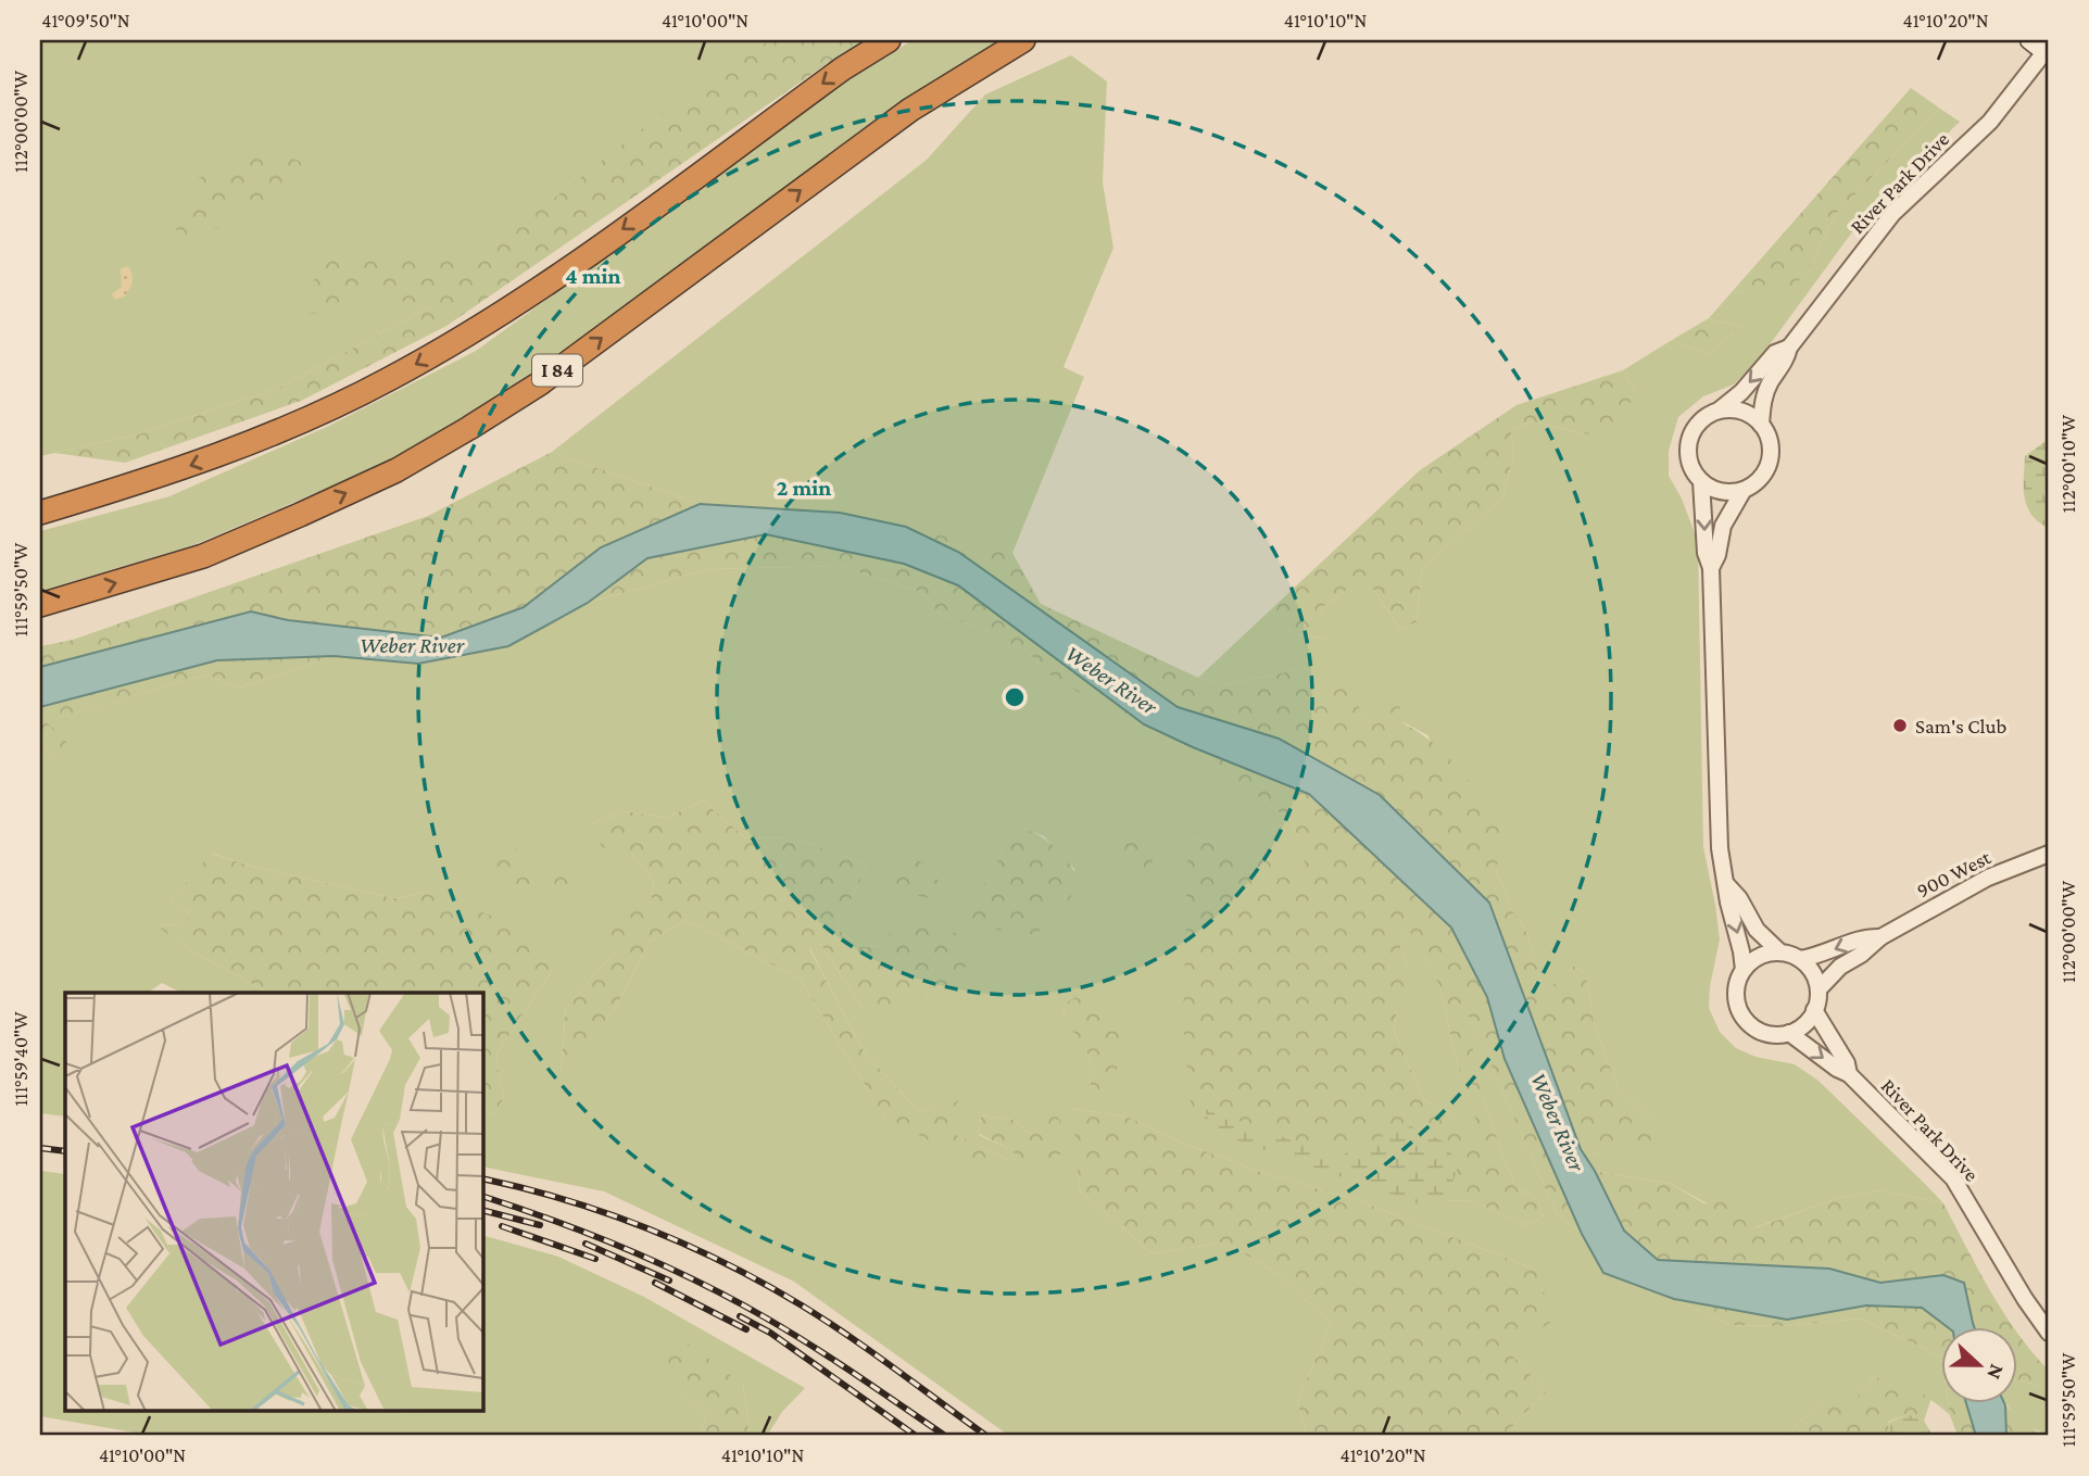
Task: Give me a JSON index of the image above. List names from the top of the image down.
{
  "streets": {
    "highway": ["I 84"],
    "street": ["River Park Drive", "900 West"]
  },
  "crossings": [
    ["River Park Drive", "900 West"]
  ],
  "water": ["Weber River"],
  "places": ["Sam's Club"],
  "north": "right",
  "coordinates": [
    "41°09'50\"N",
    "41°10'00\"N",
    "41°10'10\"N",
    "41°10'20\"N",
    "112°00'00\"W",
    "112°00'10\"W",
    "111°59'50\"W",
    "111°59'40\"W"
  ],
  "rings": ["4 min", "2 min"]
}
